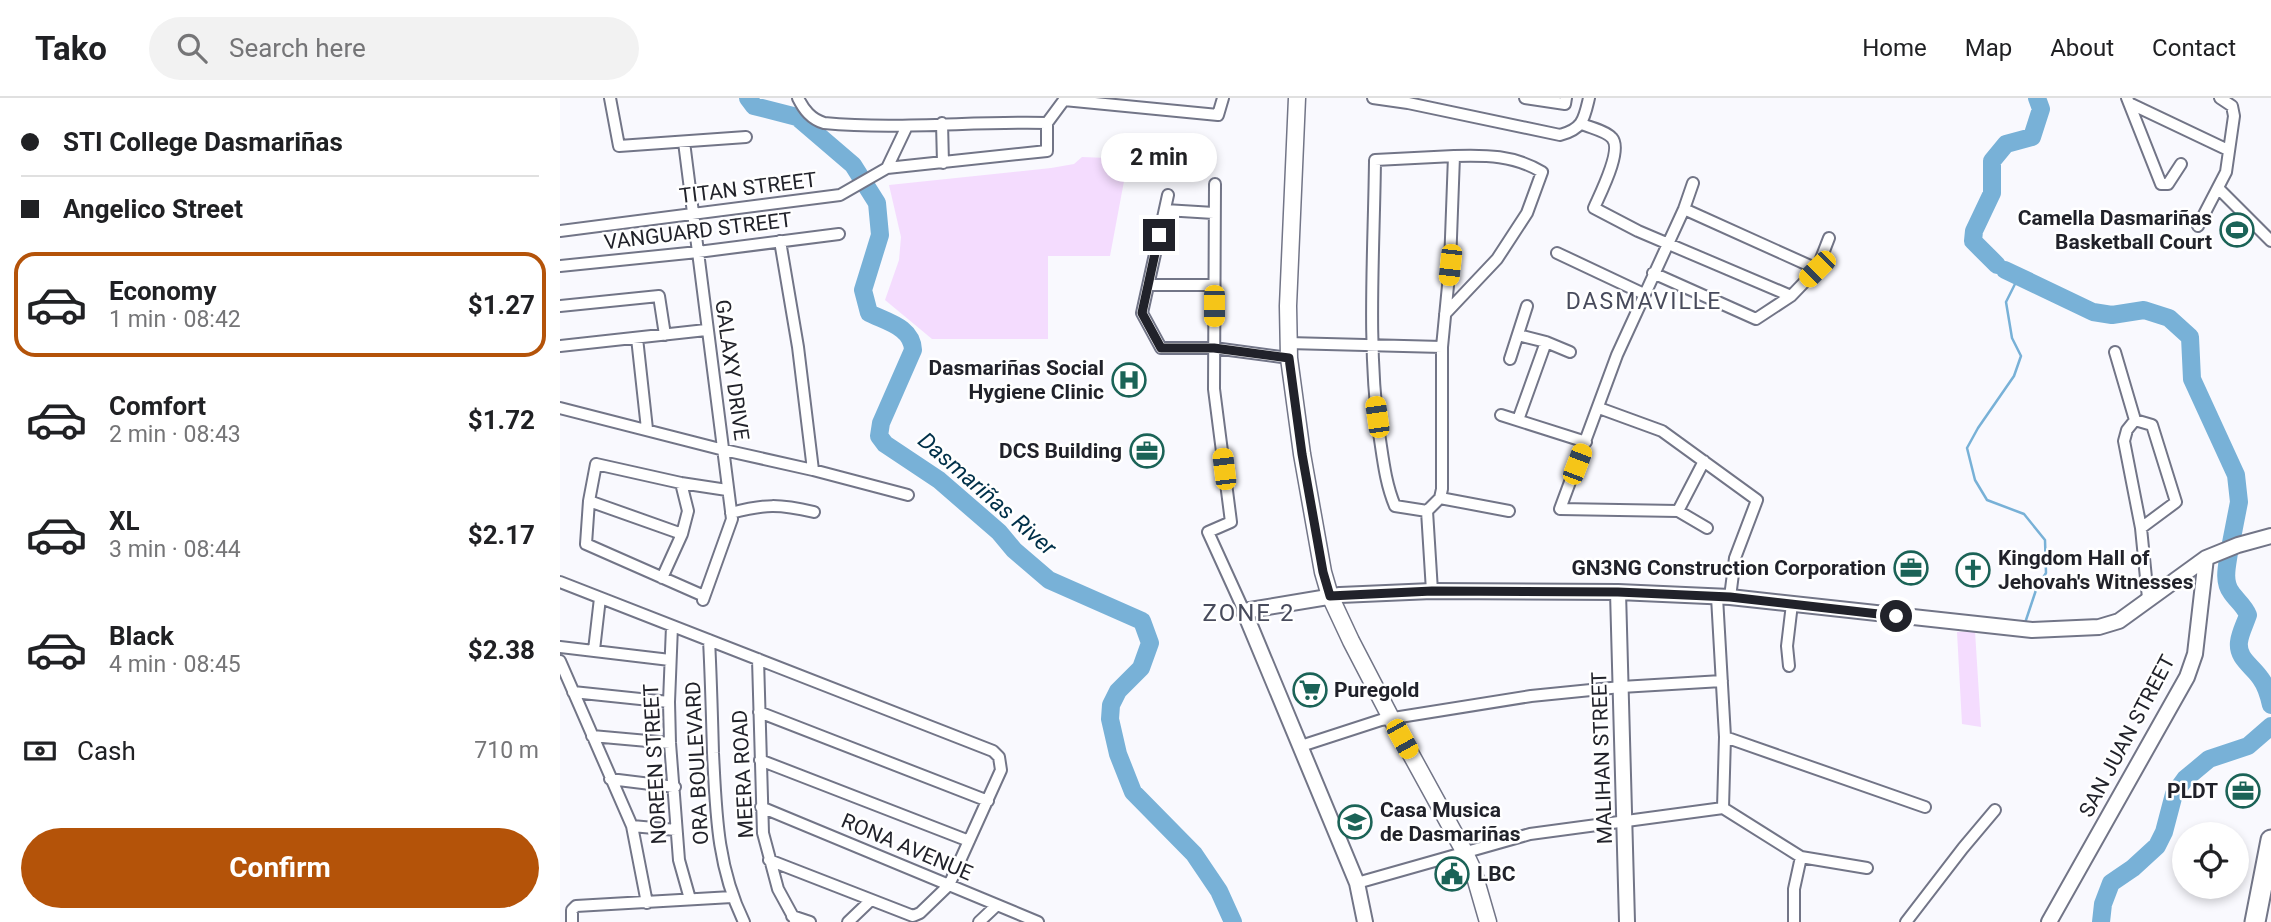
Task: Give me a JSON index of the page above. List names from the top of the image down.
{
  "streets": {
    "street": [
      "TITAN STREET",
      "VANGUARD STREET",
      "GALAXY DRIVE",
      "SAN JUAN STREET",
      "MALIHAN STREET",
      "ORA BOULEVARD",
      "NOREEN STREET",
      "MEERA ROAD",
      "RONA AVENUE"
    ]
  },
  "crossings": [
    ["TITAN STREET", "GALAXY DRIVE"],
    ["VANGUARD STREET", "GALAXY DRIVE"],
    ["MEERA ROAD", "RONA AVENUE"]
  ],
  "districts": ["DASMAVILLE", "ZONE 2"],
  "water": ["Dasmariñas River"],
  "places": {
    "sports": ["Camella Dasmariñas Basketball Court"],
    "hospital": ["Dasmariñas Social Hygiene Clinic"],
    "office": ["DCS Building", "GN3NG Construction Corporation", "PLDT"],
    "church": ["Kingdom Hall of Jehovah's Witnesses"],
    "supermarket": ["Puregold"],
    "school or university": ["Casa Musica de Dasmariñas"],
    "public building": ["LBC"]
  },
  "page": {
    "header": "Tako",
    "search": "Search here",
    "nav": [
      "Home",
      "Map",
      "About",
      "Contact"
    ],
    "banner": ["STI College Dasmariñas", "Angelico Street"],
    "bubble": "2 min",
    "list": [
      {
        "name": "Economy",
        "note": "1 min · 08:42",
        "value": "$1.27"
      },
      {
        "name": "Comfort",
        "note": "2 min · 08:43",
        "value": "$1.72"
      },
      {
        "name": "XL",
        "note": "3 min · 08:44",
        "value": "$2.17"
      },
      {
        "name": "Black",
        "note": "4 min · 08:45",
        "value": "$2.38"
      }
    ],
    "pay": ["Cash", "710 m"],
    "buttons": "Confirm"
  }
}
